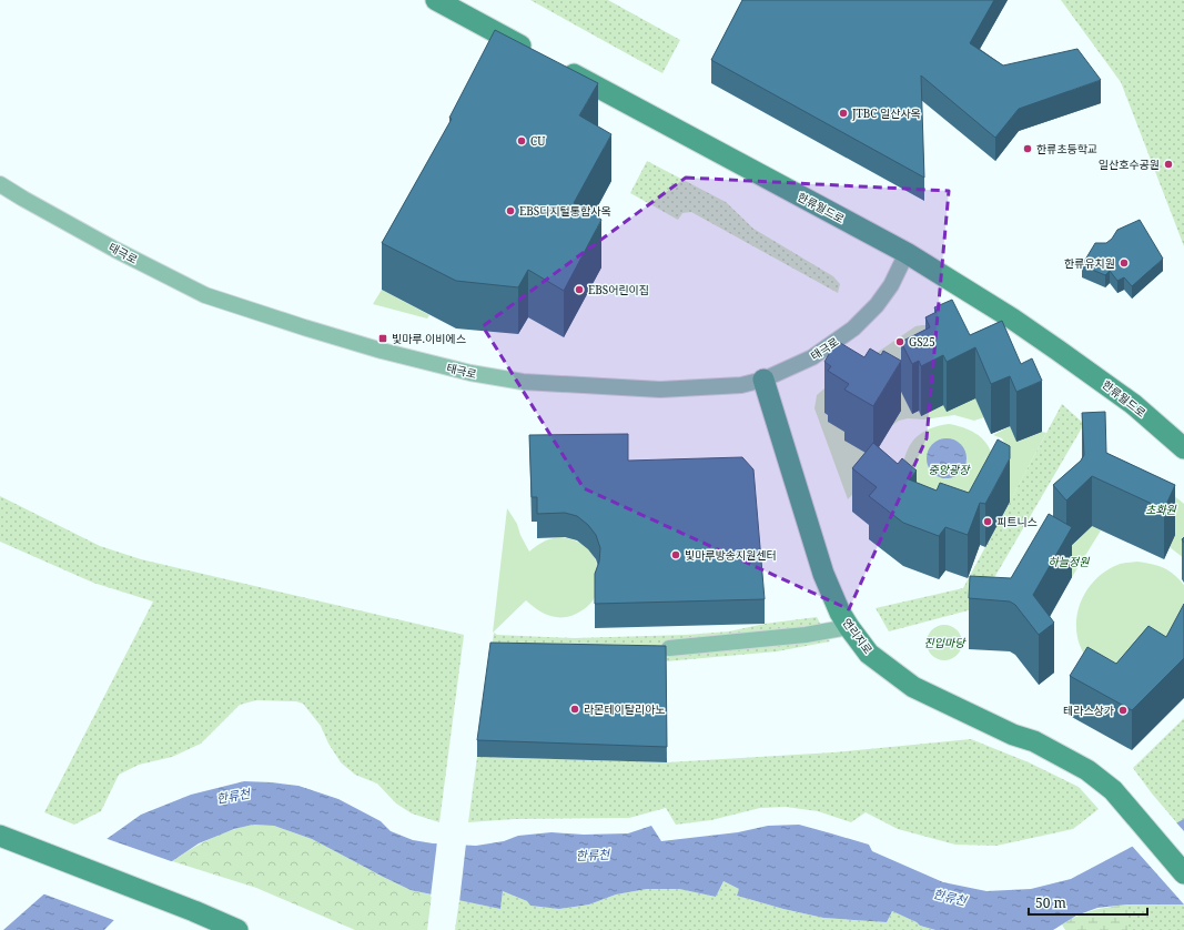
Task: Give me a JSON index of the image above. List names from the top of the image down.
{
  "streets": {
    "main road": ["한류월드로", "연리지로"],
    "street": ["태극로"]
  },
  "crossings": [
    ["한류월드로", "태극로"],
    ["태극로", "연리지로"]
  ],
  "water": ["한류천"],
  "parks": [
    "중앙광장",
    "초화원",
    "하늘정원",
    "진입마당"
  ],
  "places": {
    "other": [
      "JTBC 일산사옥",
      "CU",
      "한류초등학교",
      "일산호수공원",
      "EBS디지털통합사옥",
      "한류유치원",
      "EBS어린이집",
      "GS25",
      "피트니스",
      "빛마루방송지원센터",
      "라몬테이탈리아노",
      "테라스상가"
    ],
    "transit": ["빛마루.이비에스"]
  },
  "scale_bar": "50 m"
}
